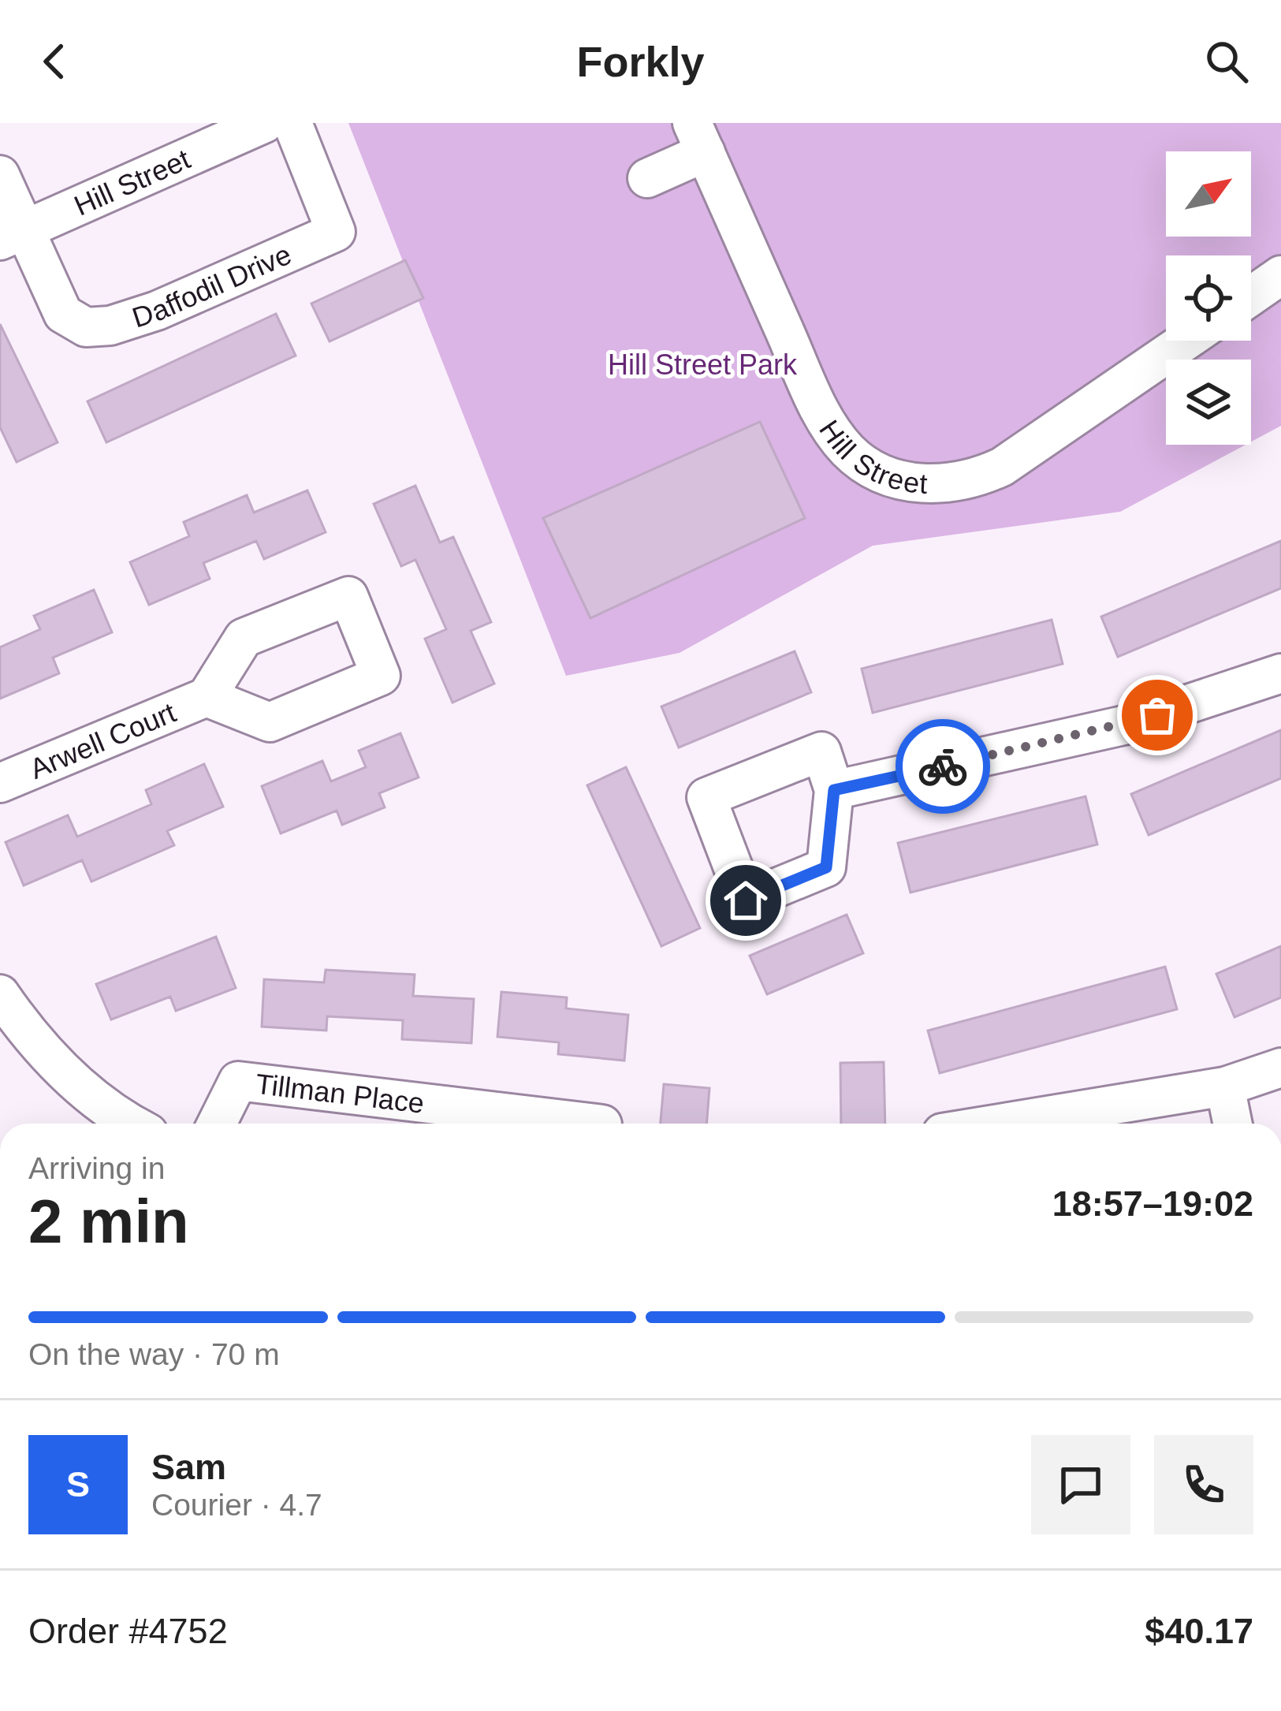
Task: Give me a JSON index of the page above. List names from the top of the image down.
{
  "streets": {
    "street": [
      "Hill Street",
      "Daffodil Drive",
      "Arwell Court",
      "Tillman Place"
    ]
  },
  "crossings": [
    ["Hill Street", "Daffodil Drive"]
  ],
  "parks": ["Hill Street Park"],
  "north": "top right",
  "page": {
    "header": "Forkly",
    "heading": ["2 min", "Arriving in", "18:57–19:02"],
    "panel": [
      "Sam",
      "Courier · 4.7",
      "Order #4752",
      "$40.17"
    ],
    "bar": "On the way · 70 m",
    "round": "S"
  }
}
